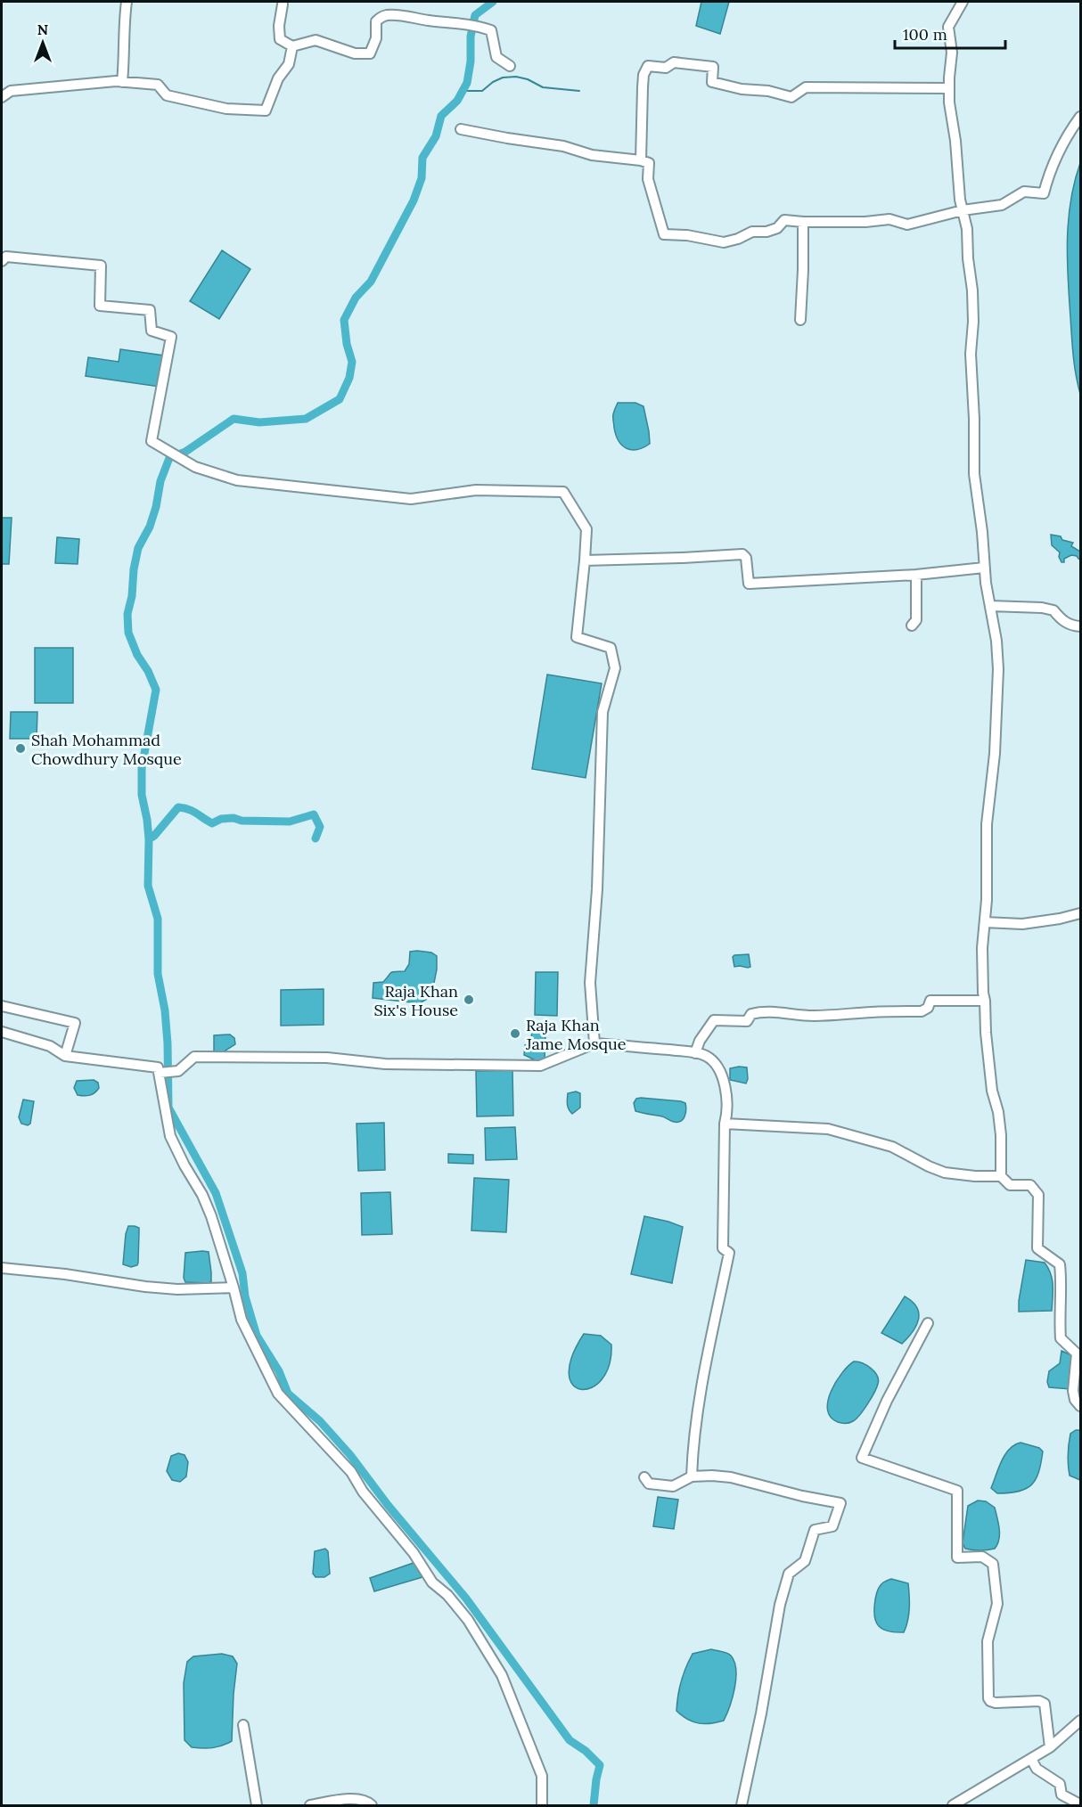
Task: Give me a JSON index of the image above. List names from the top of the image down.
{
  "places": ["Shah Mohammad Chowdhury Mosque", "Raja Khan Six's House", "Raja Khan Jame Mosque"],
  "scale_bar": "100 m",
  "north": "top"
}
